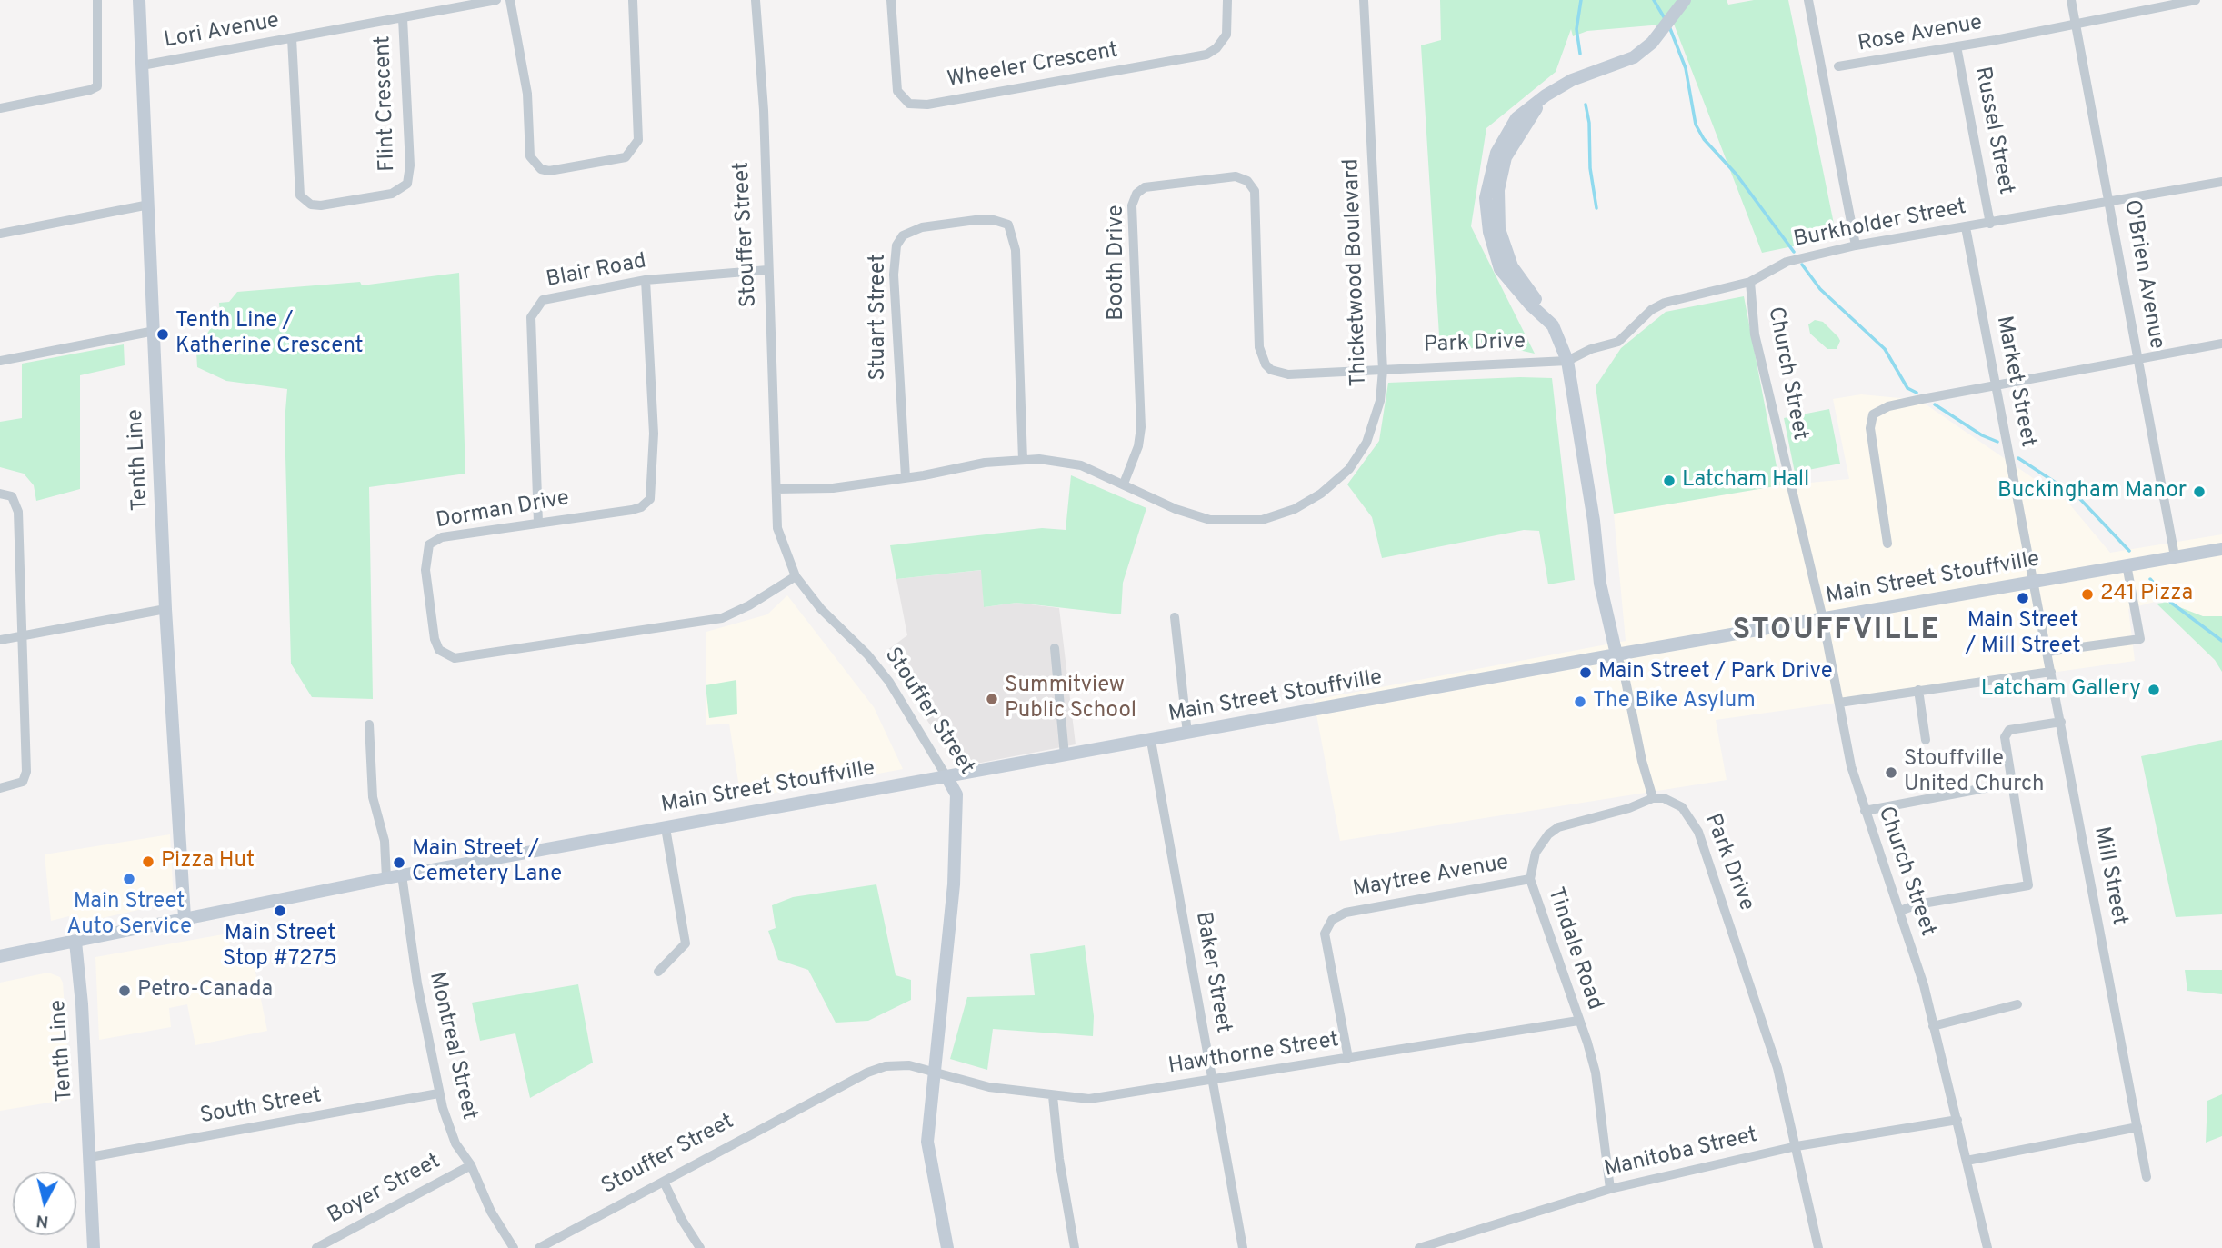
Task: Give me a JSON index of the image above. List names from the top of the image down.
{
  "streets": {
    "main road": [
      "Stouffer Street",
      "Park Drive",
      "Tenth Line",
      "Main Street Stouffville"
    ],
    "street": [
      "Lori Avenue",
      "Rose Avenue",
      "Wheeler Crescent",
      "Flint Crescent",
      "Russel Street",
      "Burkholder Street",
      "Booth Drive",
      "Blair Road",
      "Thicketwood Boulevard",
      "O'Brien Avenue",
      "Stuart Street",
      "Church Street",
      "Market Street",
      "Dorman Drive",
      "Mill Street",
      "Maytree Avenue",
      "Tindale Road",
      "Baker Street",
      "Montreal Street",
      "Hawthorne Street",
      "South Street",
      "Manitoba Street",
      "Boyer Street"
    ]
  },
  "crossings": [
    ["Lori Avenue", "Flint Crescent"],
    ["Lori Avenue", "Tenth Line"],
    ["Rose Avenue", "Russel Street"],
    ["Rose Avenue", "O'Brien Avenue"],
    ["Russel Street", "Burkholder Street"],
    ["Burkholder Street", "O'Brien Avenue"],
    ["Burkholder Street", "Park Drive"],
    ["Burkholder Street", "Church Street"],
    ["Burkholder Street", "Market Street"],
    ["Stouffer Street", "Blair Road"],
    ["Stouffer Street", "Thicketwood Boulevard"],
    ["Stouffer Street", "Dorman Drive"],
    ["Stouffer Street", "Main Street Stouffville"],
    ["Stouffer Street", "Hawthorne Street"],
    ["Booth Drive", "Thicketwood Boulevard"],
    ["Booth Drive", "Park Drive"],
    ["Blair Road", "Dorman Drive"],
    ["Thicketwood Boulevard", "Stuart Street"],
    ["Thicketwood Boulevard", "Park Drive"],
    ["O'Brien Avenue", "Main Street Stouffville"],
    ["Park Drive", "Main Street Stouffville"],
    ["Park Drive", "Tindale Road"],
    ["Park Drive", "Manitoba Street"],
    ["Church Street", "Main Street Stouffville"],
    ["Church Street", "Manitoba Street"],
    ["Market Street", "Main Street Stouffville"],
    ["Market Street", "Mill Street"],
    ["Tenth Line", "Main Street Stouffville"],
    ["Tenth Line", "South Street"],
    ["Main Street Stouffville", "Mill Street"],
    ["Main Street Stouffville", "Baker Street"],
    ["Main Street Stouffville", "Montreal Street"],
    ["Maytree Avenue", "Tindale Road"],
    ["Maytree Avenue", "Hawthorne Street"],
    ["Tindale Road", "Hawthorne Street"],
    ["Tindale Road", "Manitoba Street"],
    ["Baker Street", "Hawthorne Street"],
    ["Montreal Street", "South Street"],
    ["Montreal Street", "Boyer Street"]
  ],
  "districts": ["STOUFFVILLE"],
  "places": [
    "Tenth Line / Katherine Crescent",
    "Latcham Hall",
    "Buckingham Manor",
    "241 Pizza",
    "Main Street / Mill Street",
    "Main Street / Park Drive",
    "Latcham Gallery",
    "Summitview Public School",
    "The Bike Asylum",
    "Stouffville United Church",
    "Pizza Hut",
    "Main Street / Cemetery Lane",
    "Main Street Auto Service",
    "Main Street Stop #7275",
    "Petro-Canada"
  ],
  "north": "bottom"
}
